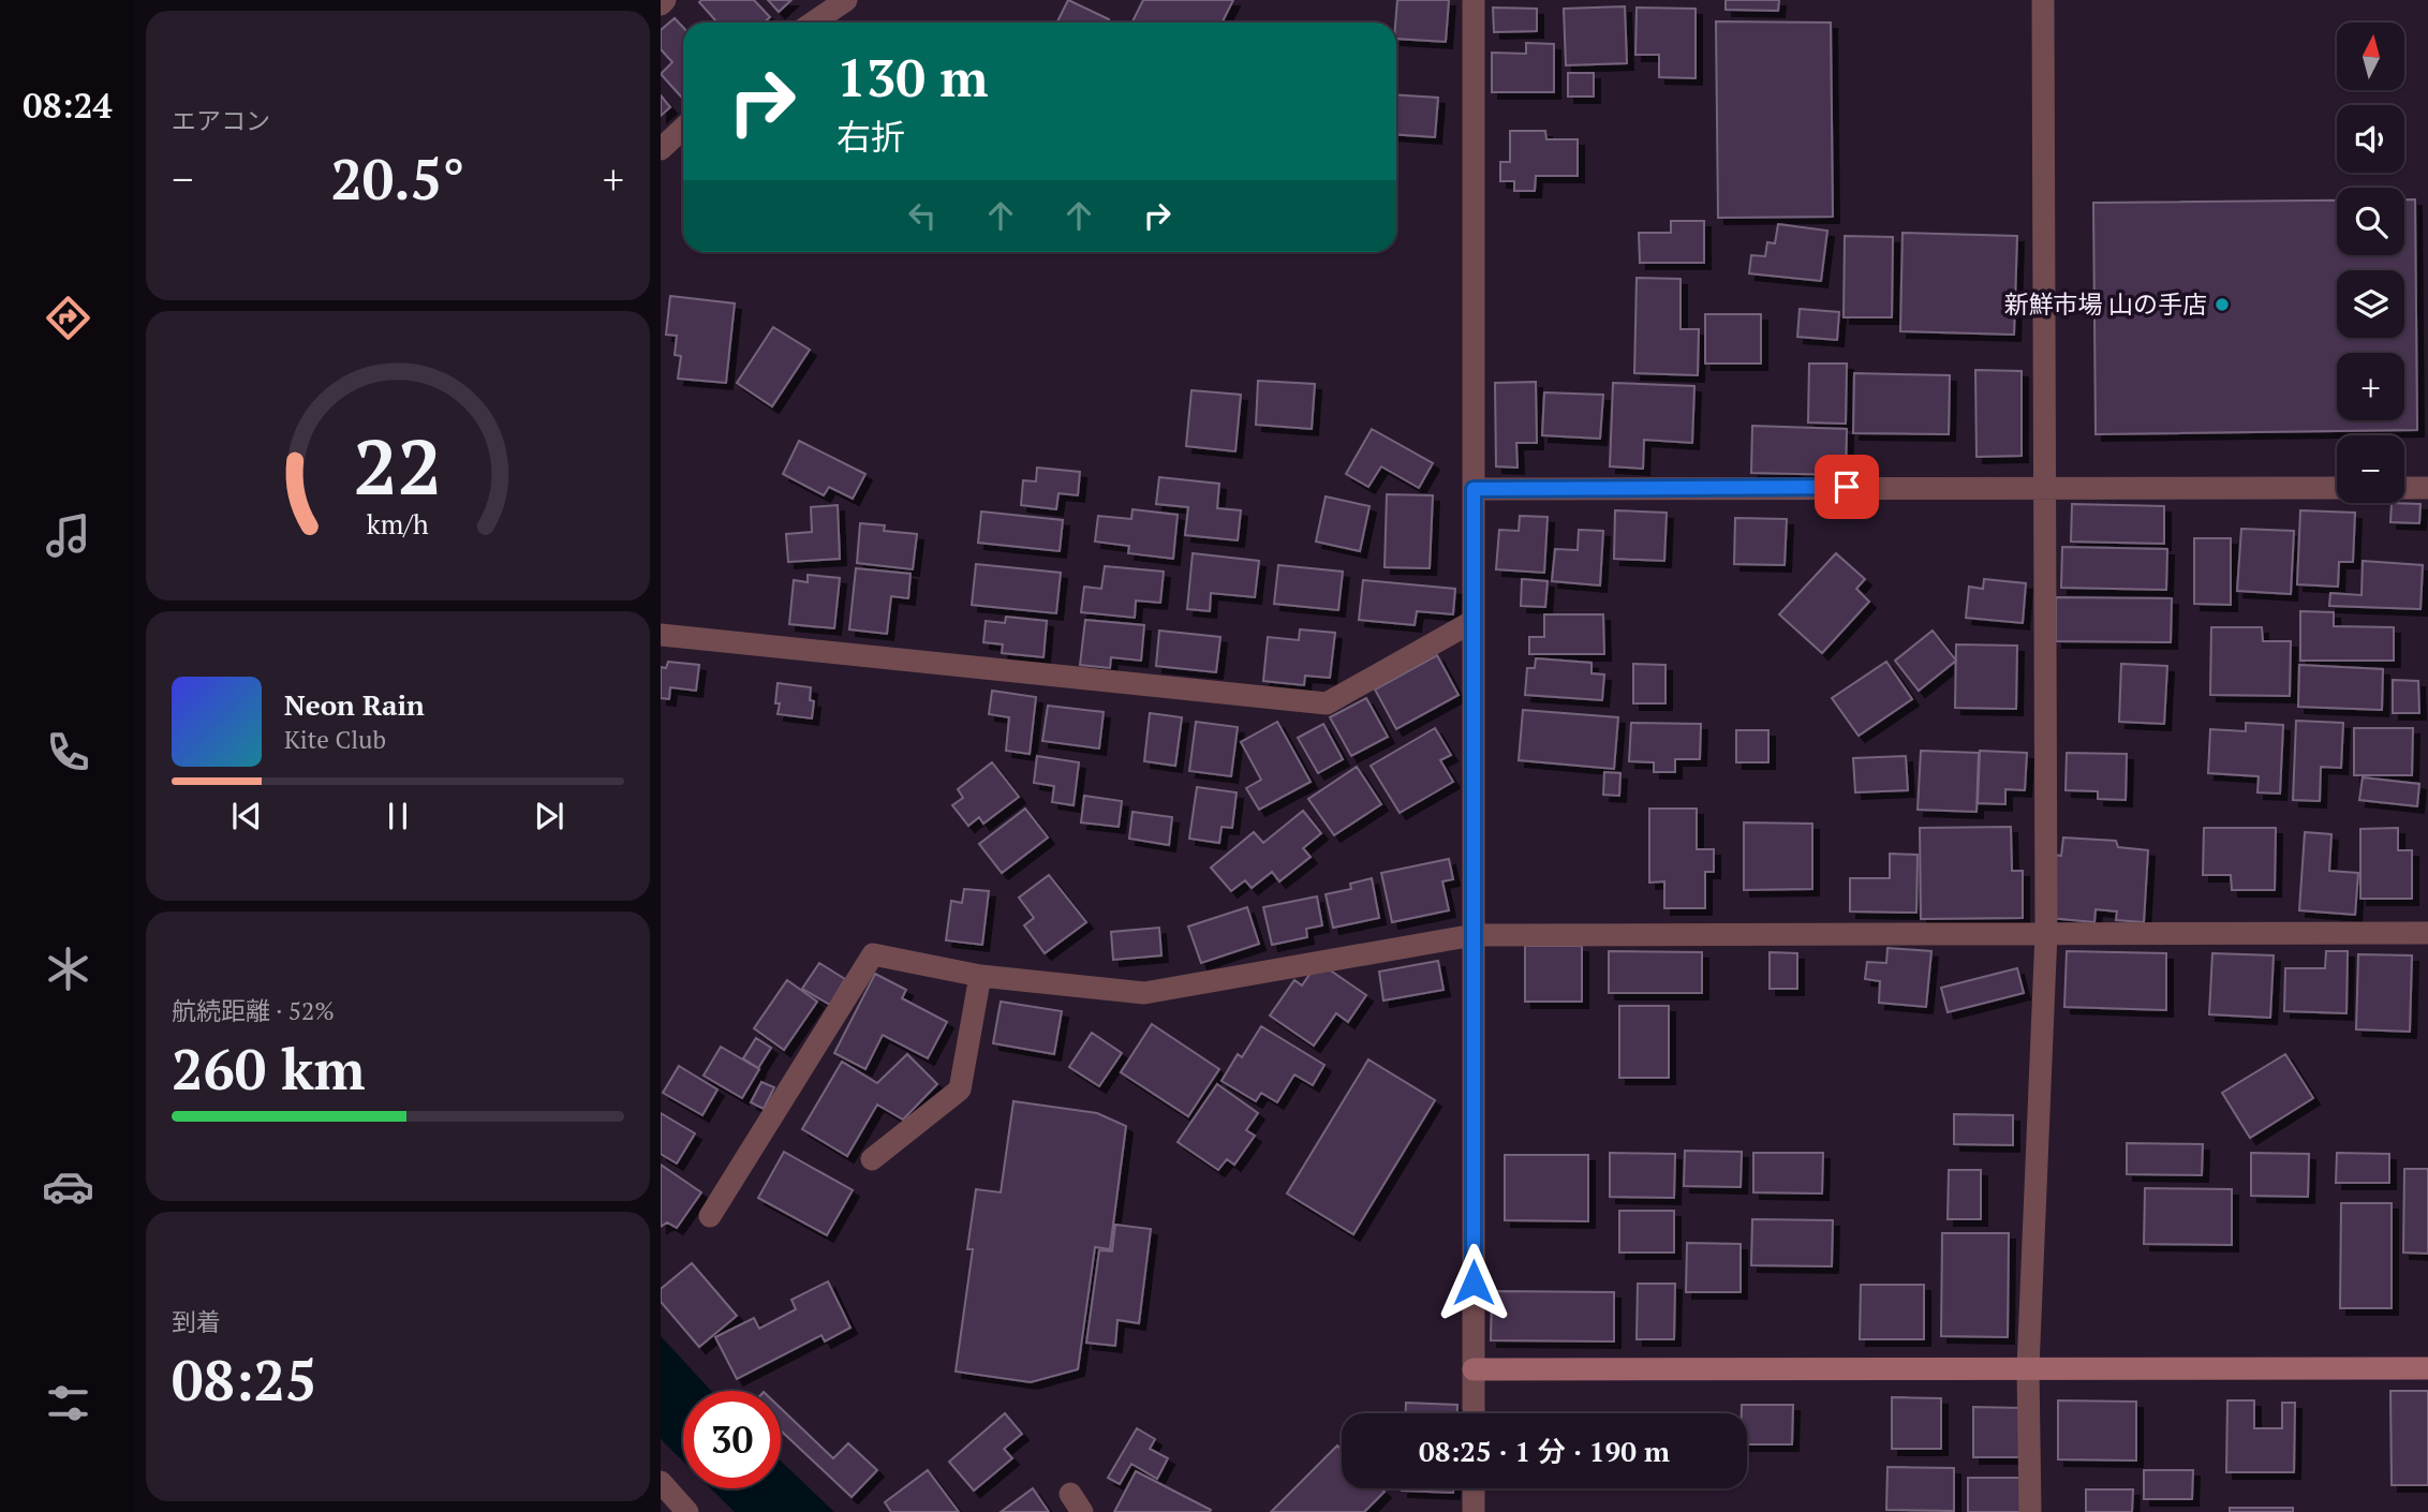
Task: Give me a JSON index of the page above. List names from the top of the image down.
{
  "places": ["新鮮市場 山の手店"],
  "north": "top",
  "page": {
    "tabs": "08:24",
    "tile": [
      "エアコン",
      ["航続距離 · 52%", "260 km"],
      ["到着", "08:25"]
    ],
    "map_buttons": ["+", "−"],
    "turn": ["130 m", "右折"],
    "heat": ["−", "20.5°", "+"],
    "song": ["Neon Rain", "Kite Club"],
    "limit": "30",
    "trip": "08:25 · 1 分 · 190 m",
    "gauge": ["22", "km/h"]
  }
}
